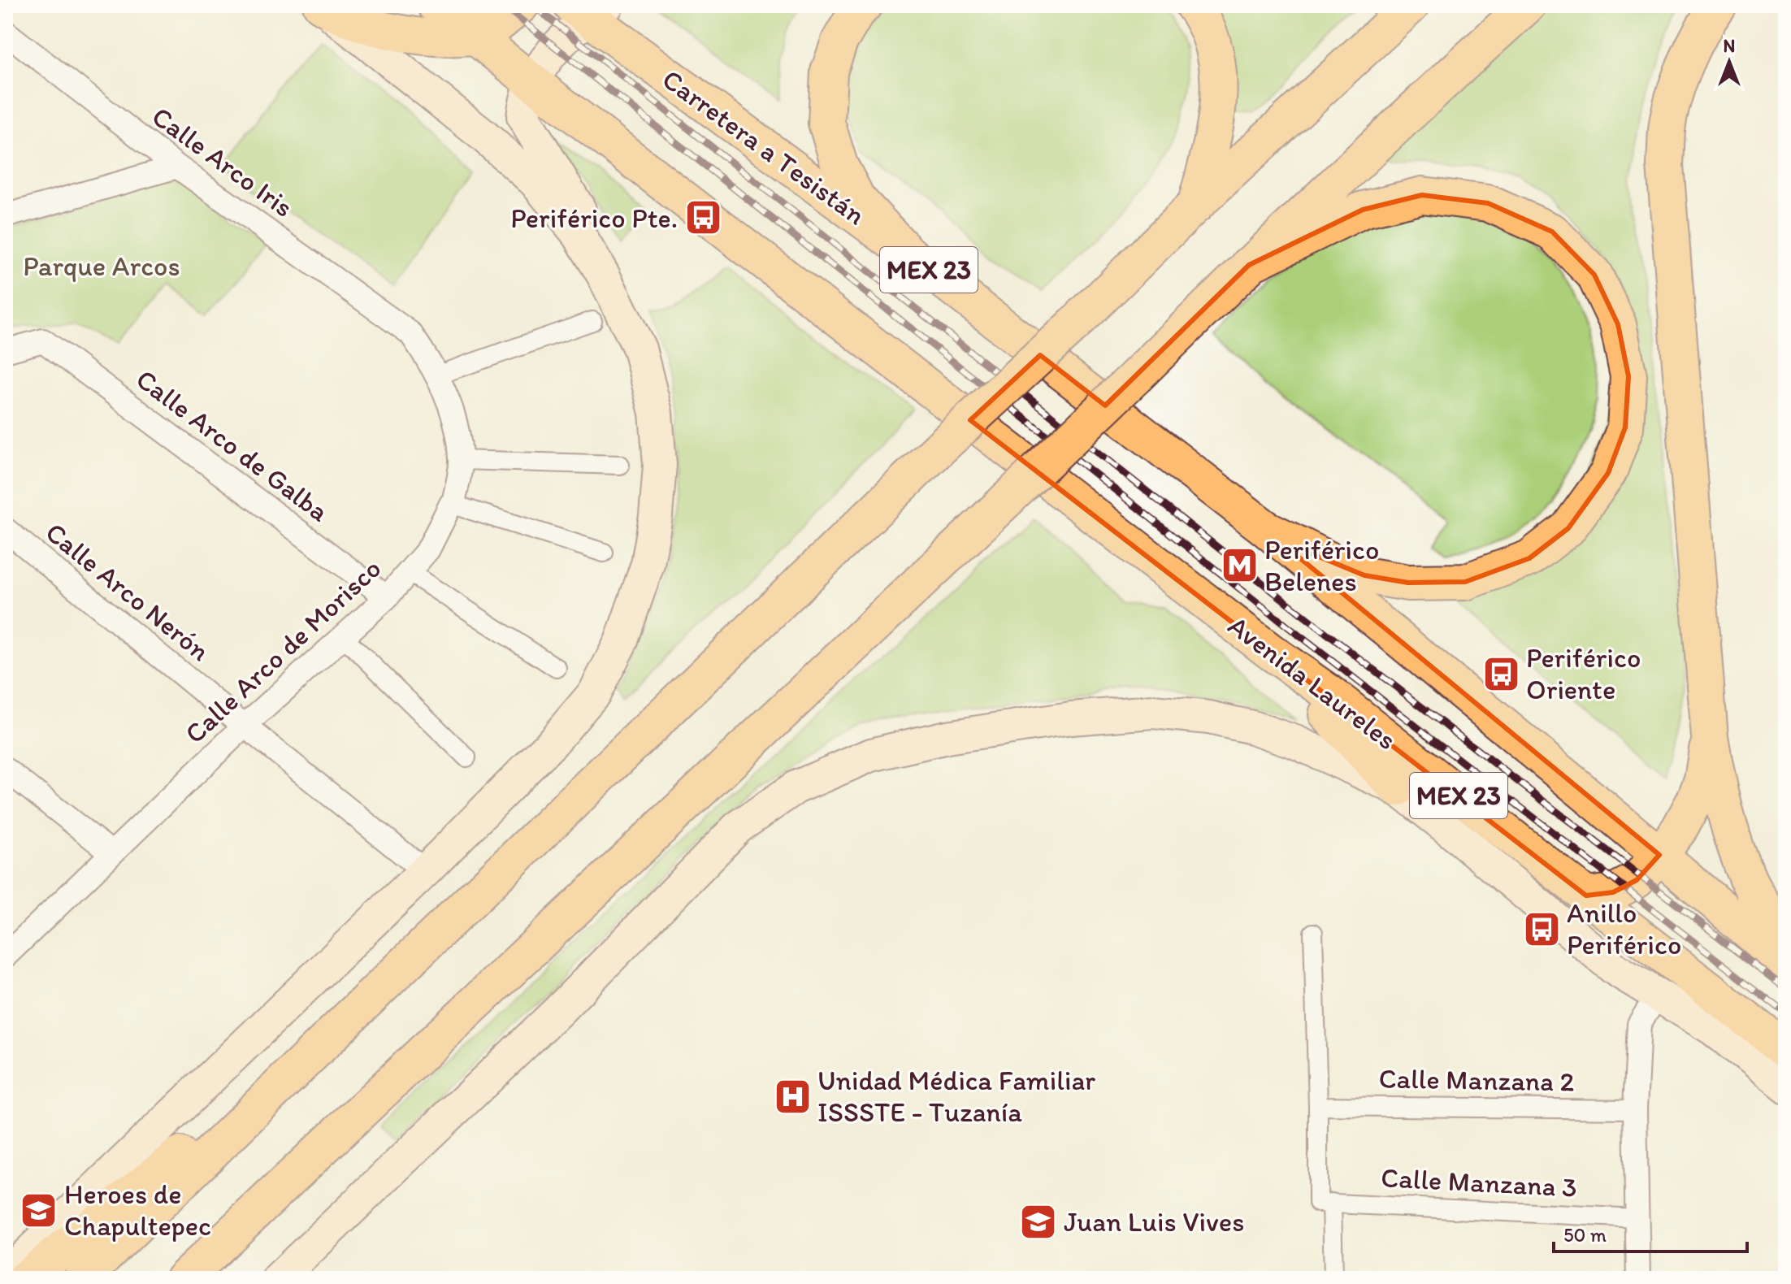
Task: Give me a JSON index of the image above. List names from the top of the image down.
{
  "streets": {
    "main road": ["Carretera a Tesistán", "MEX 23", "Avenida Laureles"],
    "street": [
      "Calle Arco Iris",
      "Calle Arco de Galba",
      "Calle Arco Nerón",
      "Calle Arco de Morisco",
      "Calle Manzana 2",
      "Calle Manzana 3"
    ]
  },
  "crossings": [
    ["Carretera a Tesistán", "MEX 23"],
    ["Calle Arco Iris", "Calle Arco de Morisco"],
    ["MEX 23", "Avenida Laureles"],
    ["Calle Arco de Galba", "Calle Arco de Morisco"],
    ["Calle Arco Nerón", "Calle Arco de Morisco"]
  ],
  "parks": ["Parque Arcos"],
  "places": {
    "bus stop": ["Periférico Pte.", "Periférico Oriente", "Anillo Periférico"],
    "metro station": ["Periférico Belenes"],
    "hospital": ["Unidad Médica Familiar ISSSTE - Tuzanía"],
    "school or university": ["Heroes de Chapultepec", "Juan Luis Vives"]
  },
  "scale_bar": "50 m",
  "north": "top"
}
